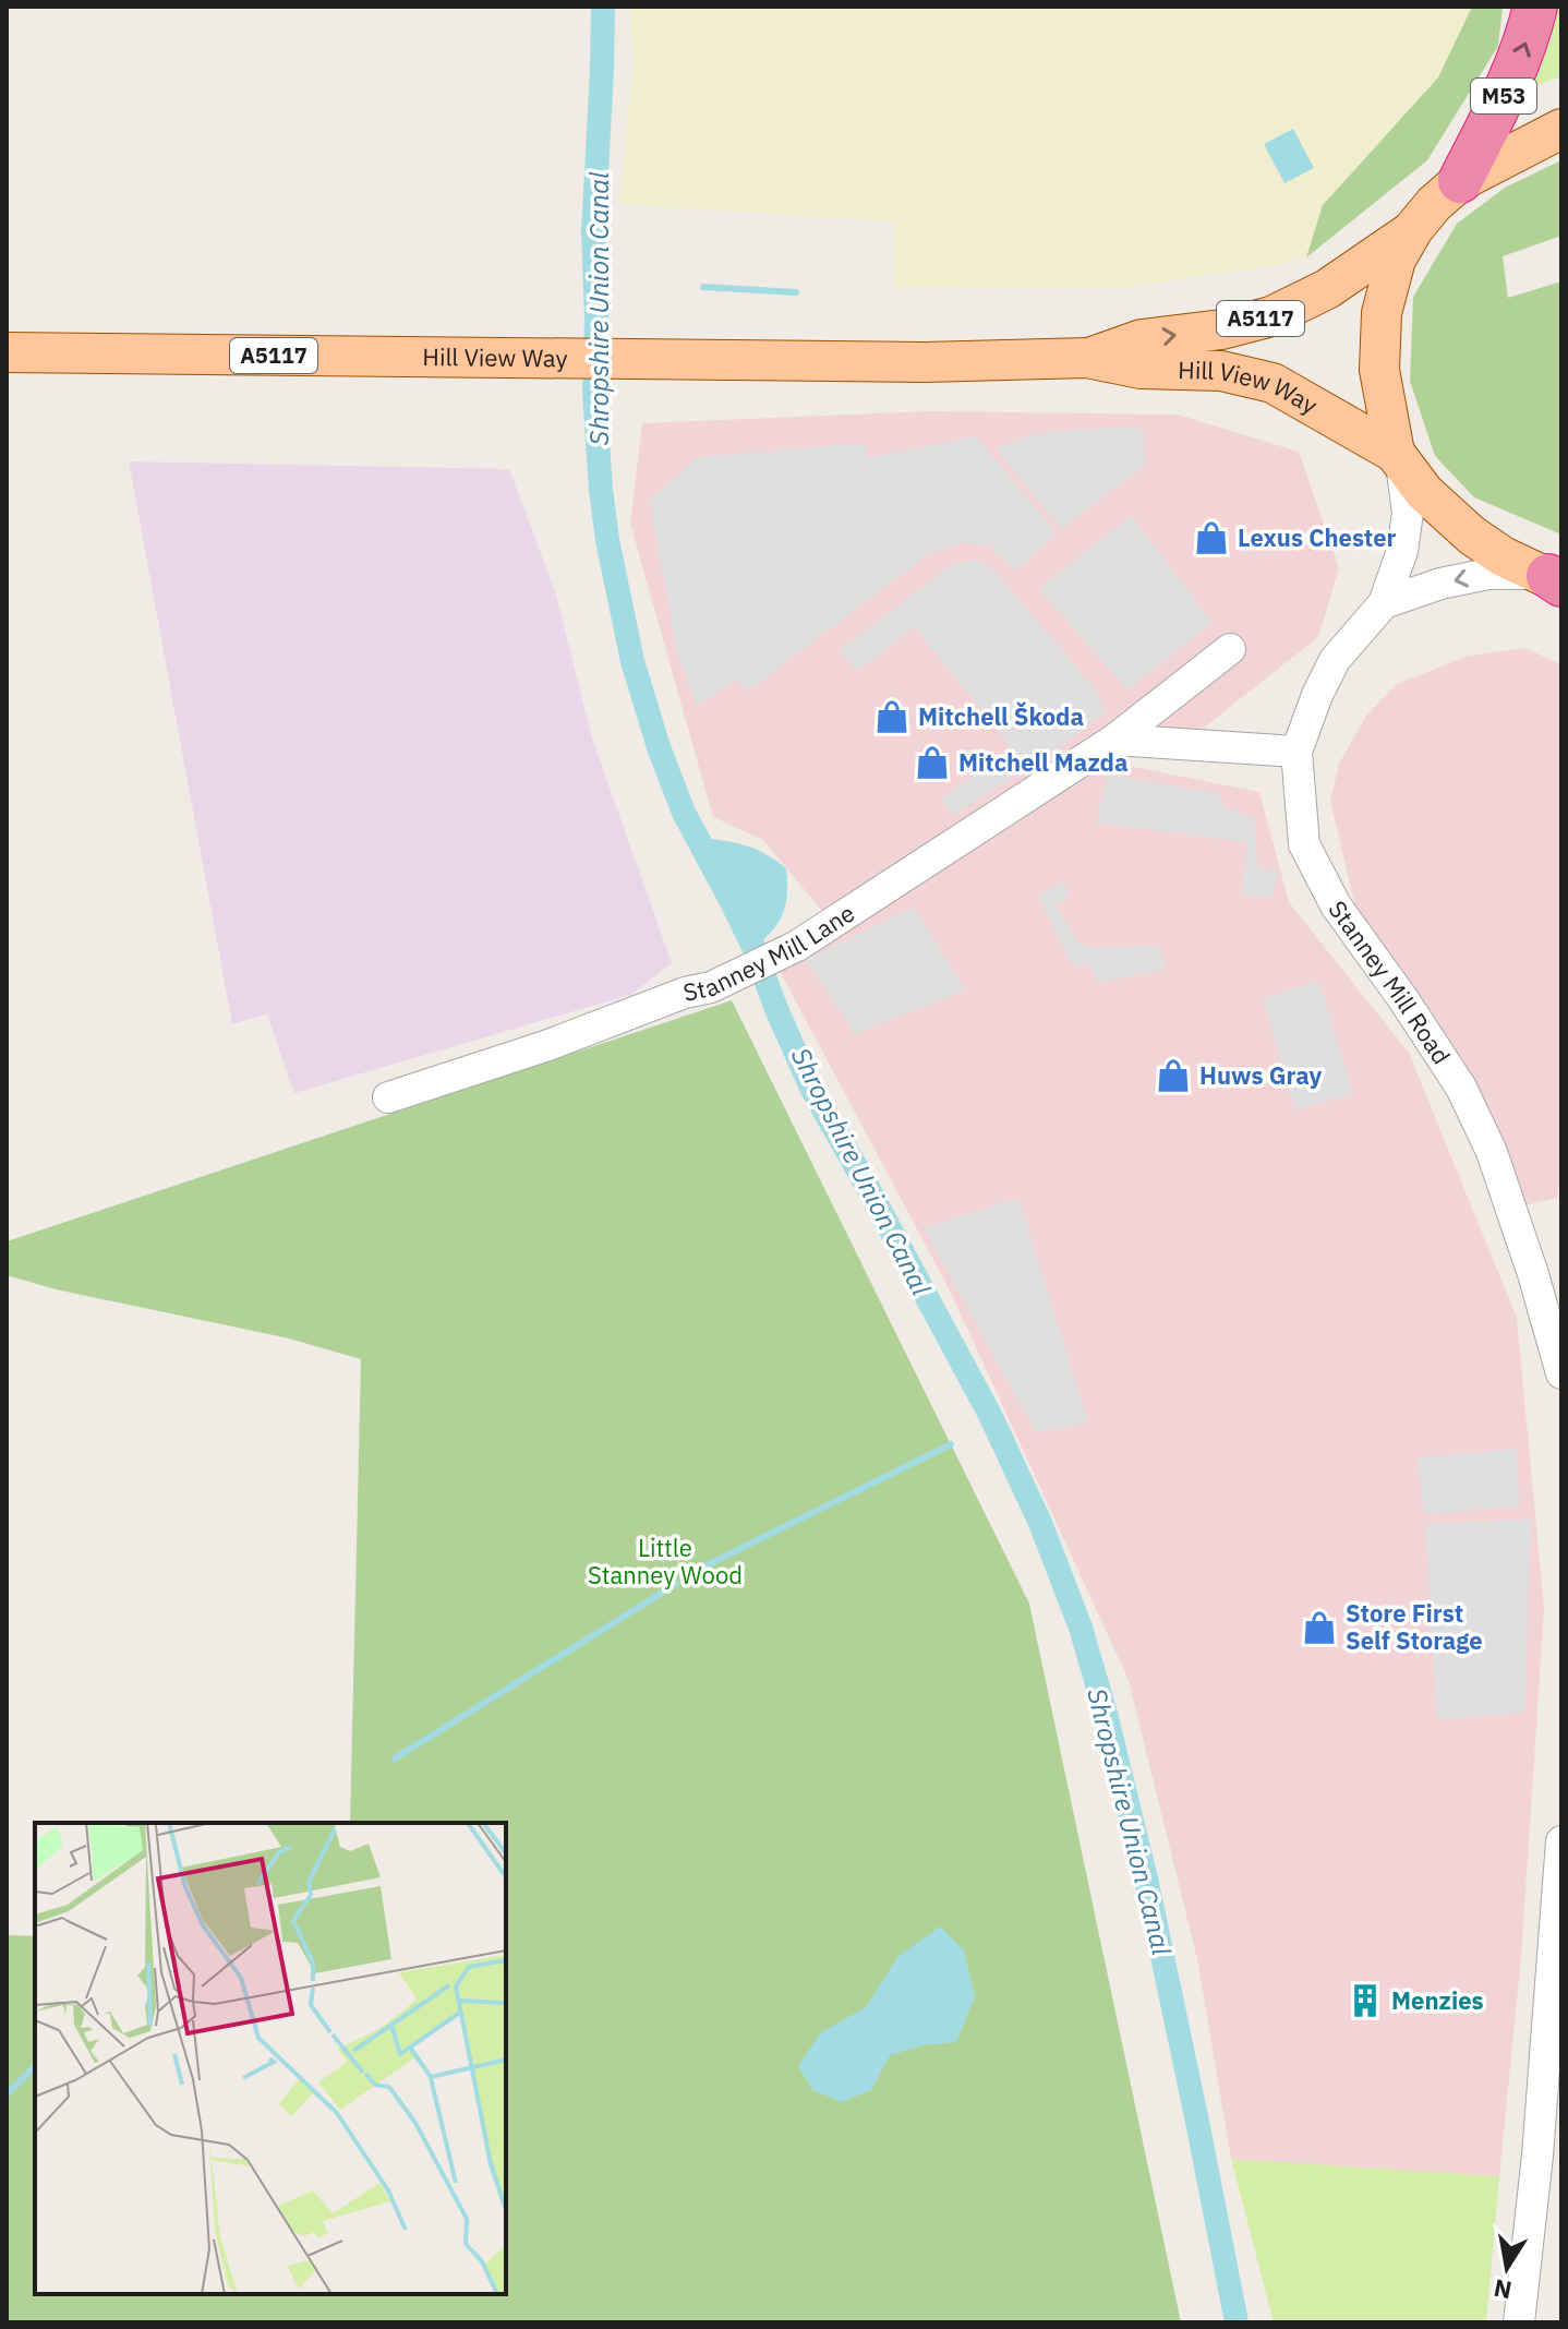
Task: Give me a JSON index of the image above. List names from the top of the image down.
{
  "streets": {
    "highway": ["M53"],
    "main road": ["A5117", "Hill View Way"],
    "street": ["Stanney Mill Lane", "Stanney Mill Road"]
  },
  "crossings": [
    ["Hill View Way", "Stanney Mill Road"]
  ],
  "water": ["Shropshire Union Canal"],
  "parks": ["Little Stanney Wood"],
  "places": {
    "shop": [
      "Lexus Chester",
      "Mitchell Škoda",
      "Mitchell Mazda",
      "Huws Gray",
      "Store First Self Storage"
    ],
    "building": ["Menzies"]
  },
  "north": "bottom"
}
